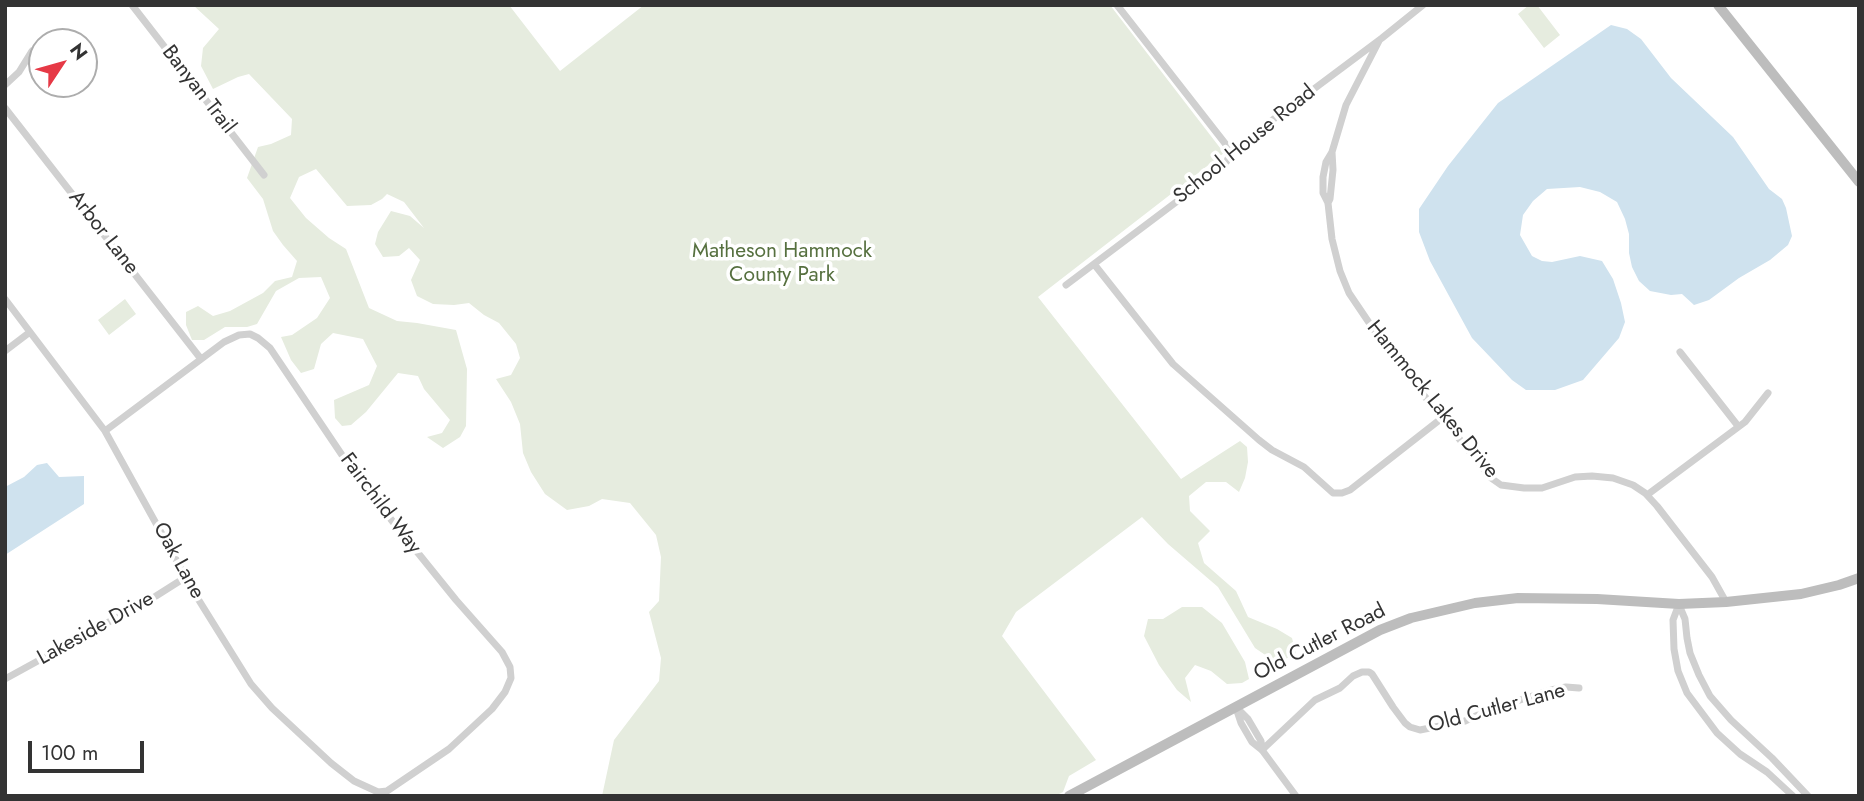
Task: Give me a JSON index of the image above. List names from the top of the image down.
{
  "streets": {
    "main road": ["Old Cutler Road"],
    "street": [
      "Banyan Trail",
      "School House Road",
      "Arbor Lane",
      "Hammock Lakes Drive",
      "Fairchild Way",
      "Oak Lane",
      "Lakeside Drive",
      "Old Cutler Lane"
    ]
  },
  "crossings": [
    ["School House Road", "Hammock Lakes Drive"],
    ["Arbor Lane", "Fairchild Way"],
    ["Hammock Lakes Drive", "Old Cutler Road"],
    ["Fairchild Way", "Oak Lane"],
    ["Oak Lane", "Lakeside Drive"]
  ],
  "parks": ["Matheson Hammock County Park"],
  "scale_bar": "100 m",
  "north": "top right"
}
